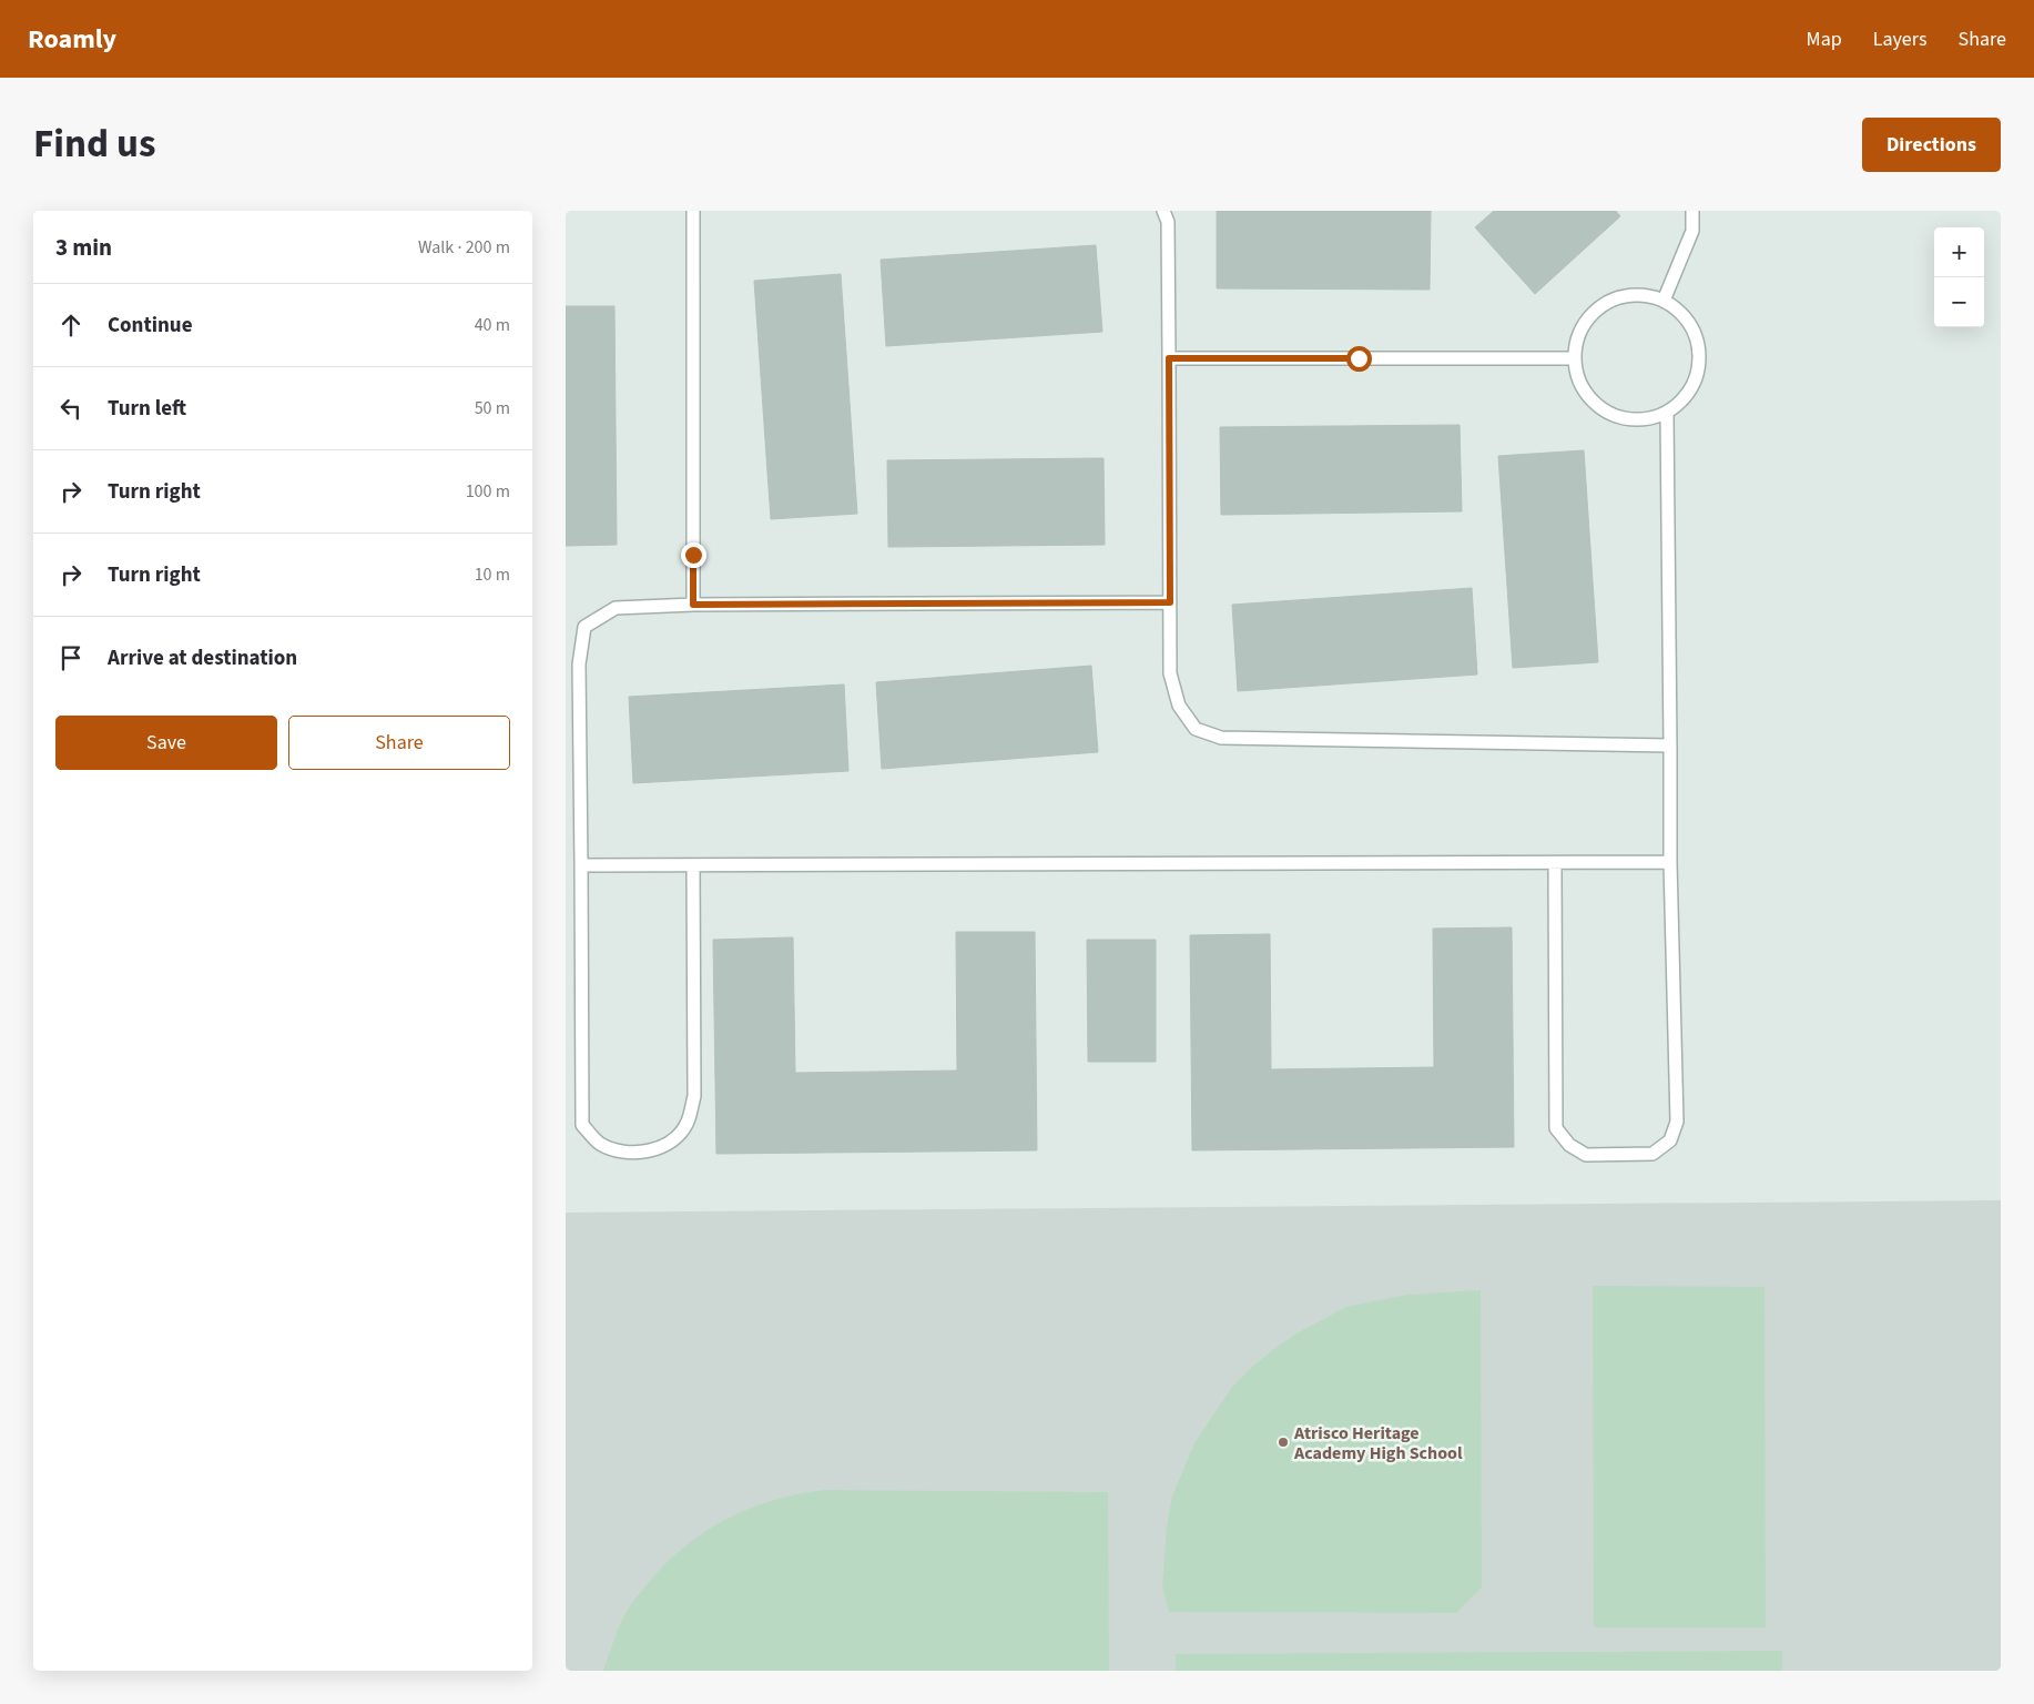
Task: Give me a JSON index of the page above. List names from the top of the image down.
{
  "places": ["Atrisco Heritage Academy High School"],
  "page": {
    "header": "Roamly",
    "nav": ["Map", "Layers", "Share"],
    "title": "Find us",
    "buttons": [
      "Directions",
      ["Save", "Share"]
    ],
    "heading": ["3 min", "Walk · 200 m"],
    "map_buttons": ["+", "−"],
    "list": [
      ["Continue", "40 m"],
      ["Turn left", "50 m"],
      ["Turn right", "100 m"],
      ["Turn right", "10 m"],
      "Arrive at destination"
    ]
  }
}
